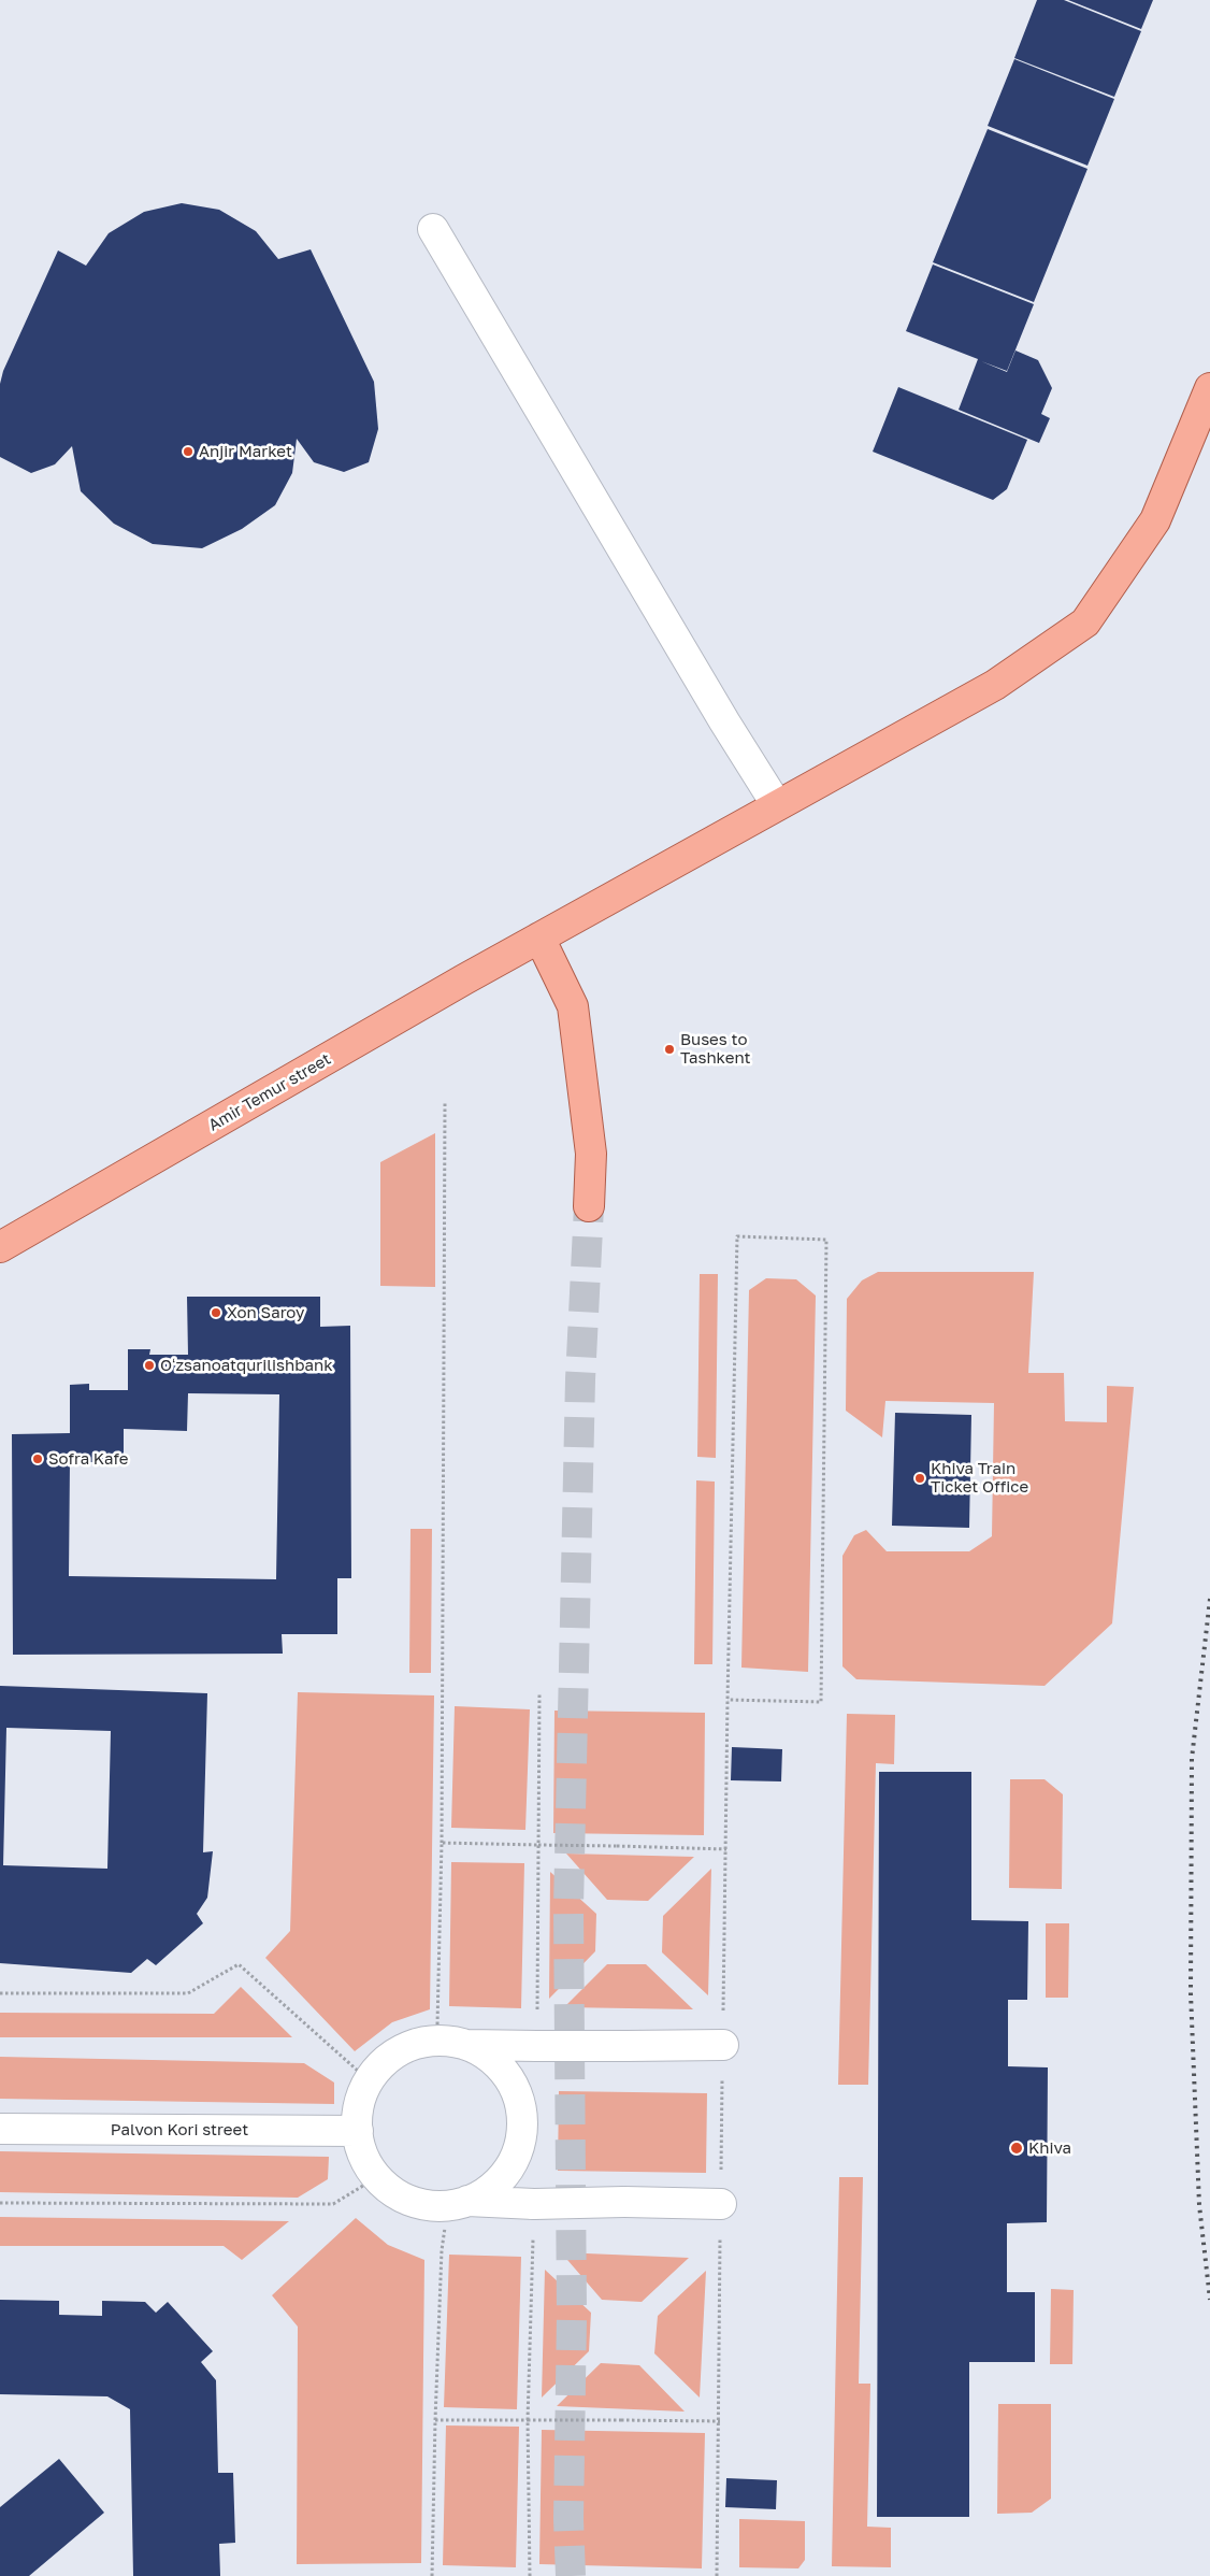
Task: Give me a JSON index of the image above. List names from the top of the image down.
{
  "streets": {
    "main road": ["Amir Temur street"],
    "street": ["Palvon Kori street"]
  },
  "places": [
    "Anjir Market",
    "Buses to Tashkent",
    "Xon Saroy",
    "Oʻzsanoatqurilishbank",
    "Sofra Kafe",
    "Khiva Train Ticket Office",
    "Khiva"
  ]
}
